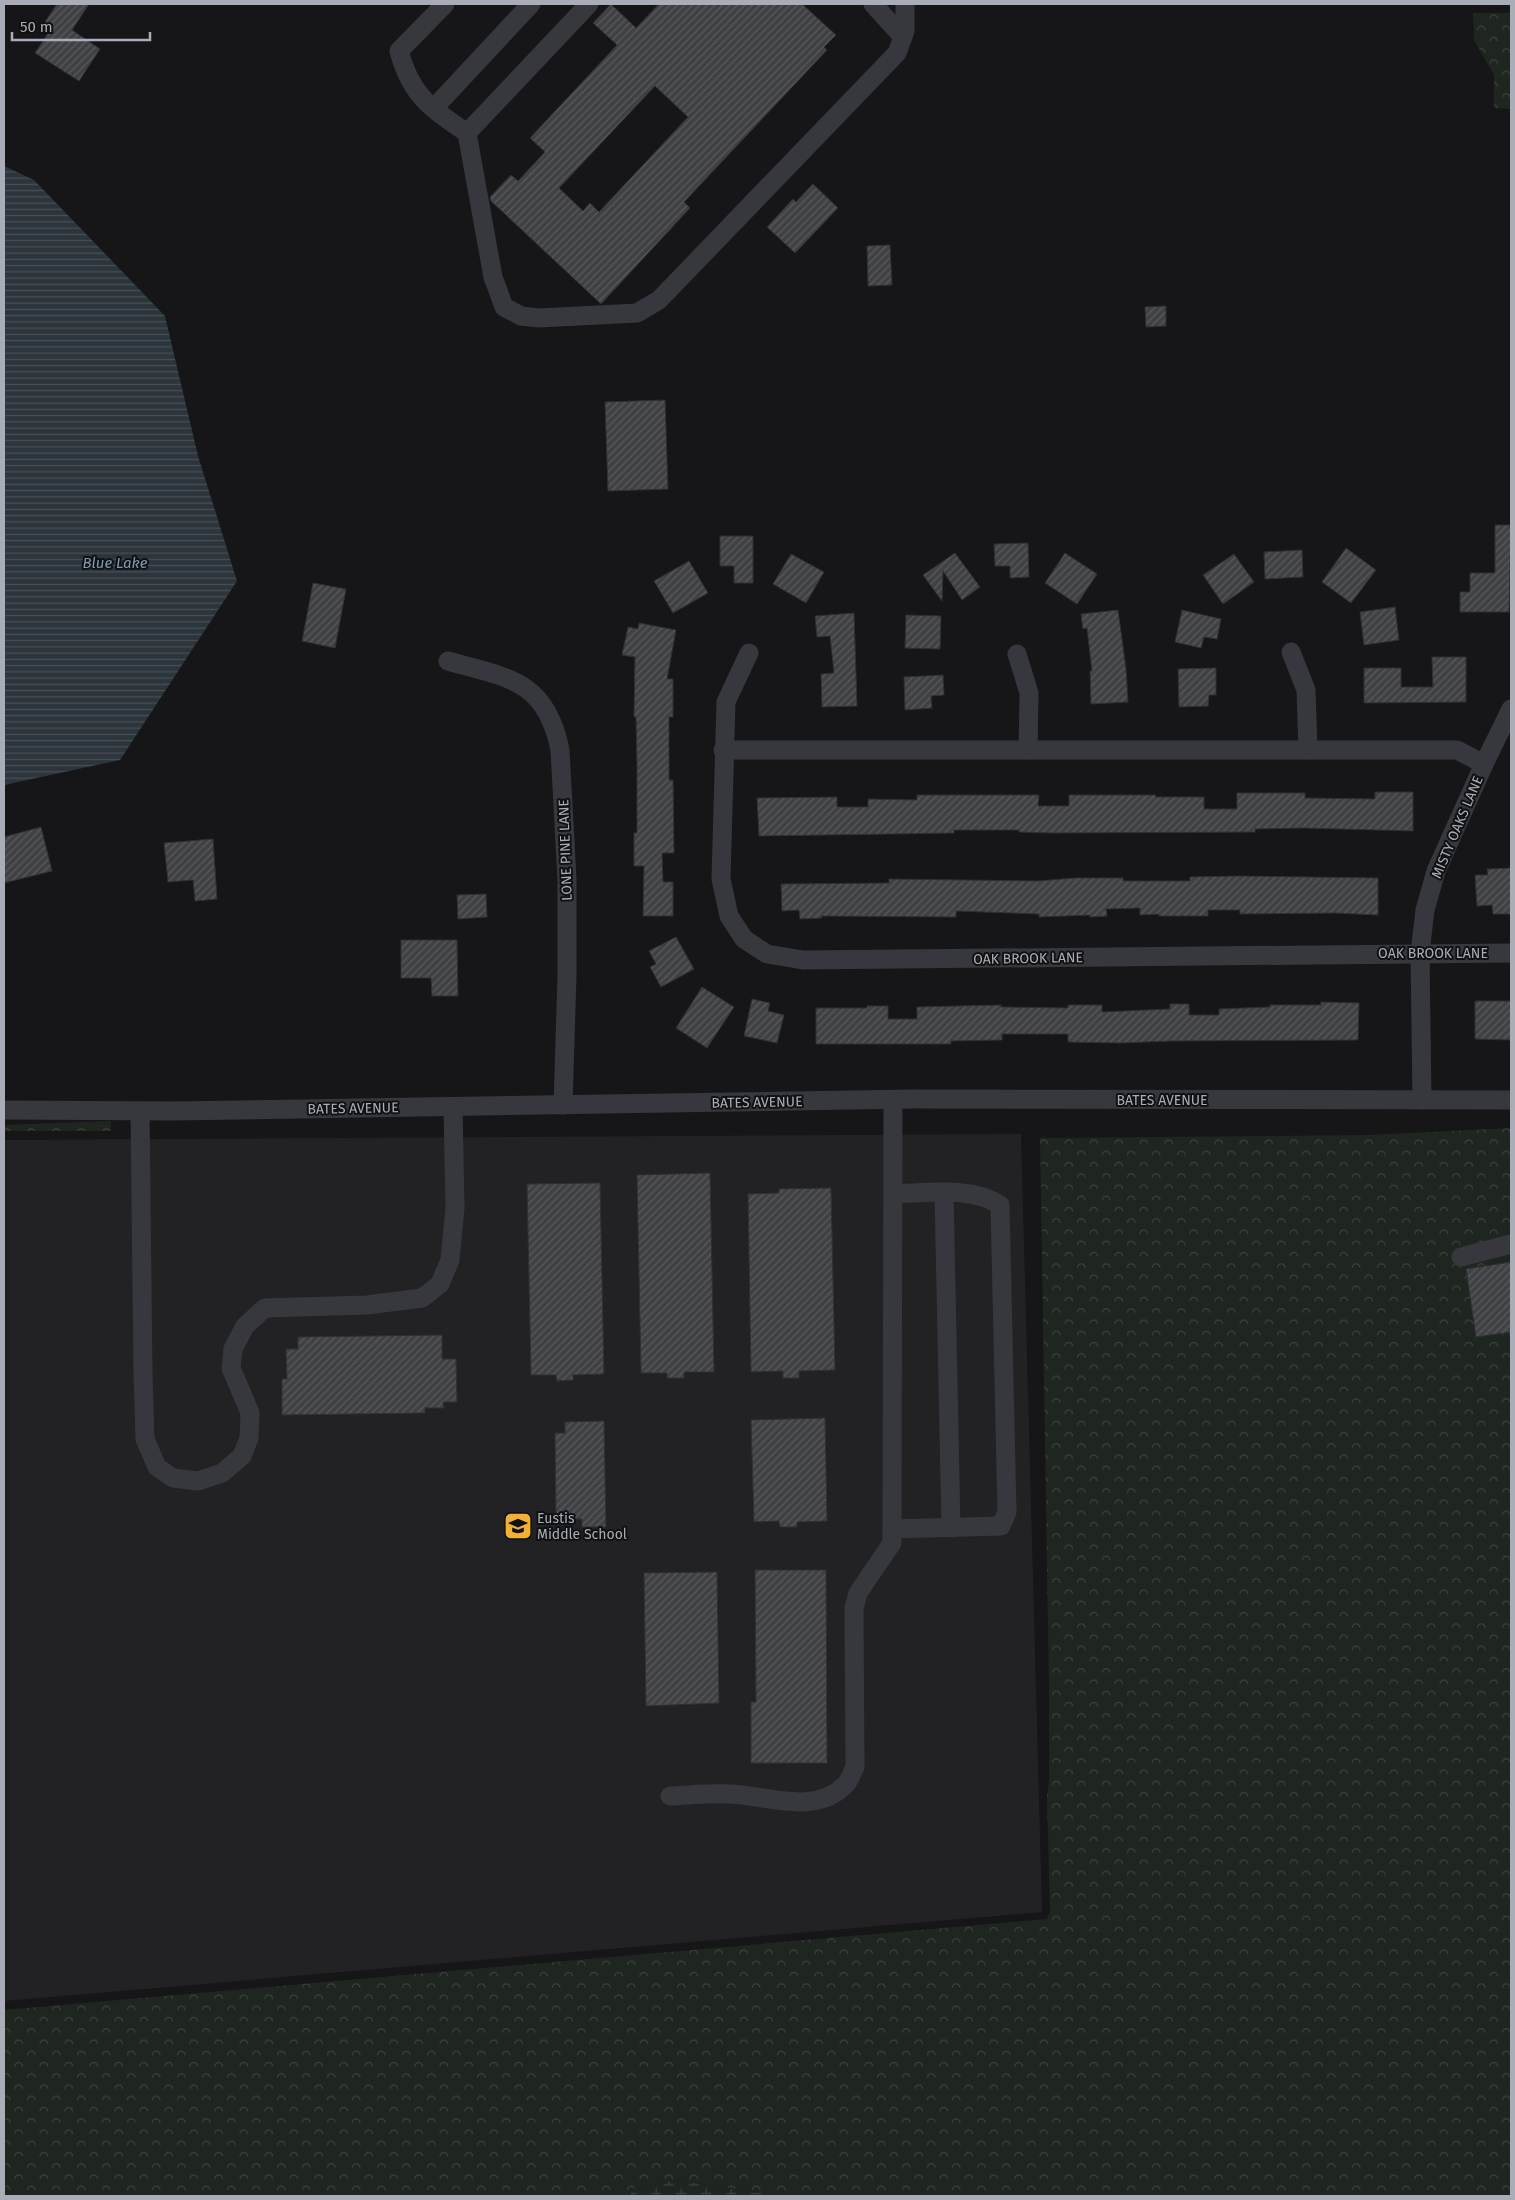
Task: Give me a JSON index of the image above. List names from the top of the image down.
{
  "streets": {
    "street": [
      "MISTY OAKS LANE",
      "LONE PINE LANE",
      "OAK BROOK LANE",
      "BATES AVENUE"
    ]
  },
  "crossings": [
    ["MISTY OAKS LANE", "OAK BROOK LANE"],
    ["MISTY OAKS LANE", "BATES AVENUE"],
    ["LONE PINE LANE", "BATES AVENUE"]
  ],
  "water": ["Blue Lake"],
  "places": {
    "school or university": ["Eustis Middle School"]
  },
  "scale_bar": "50 m"
}
